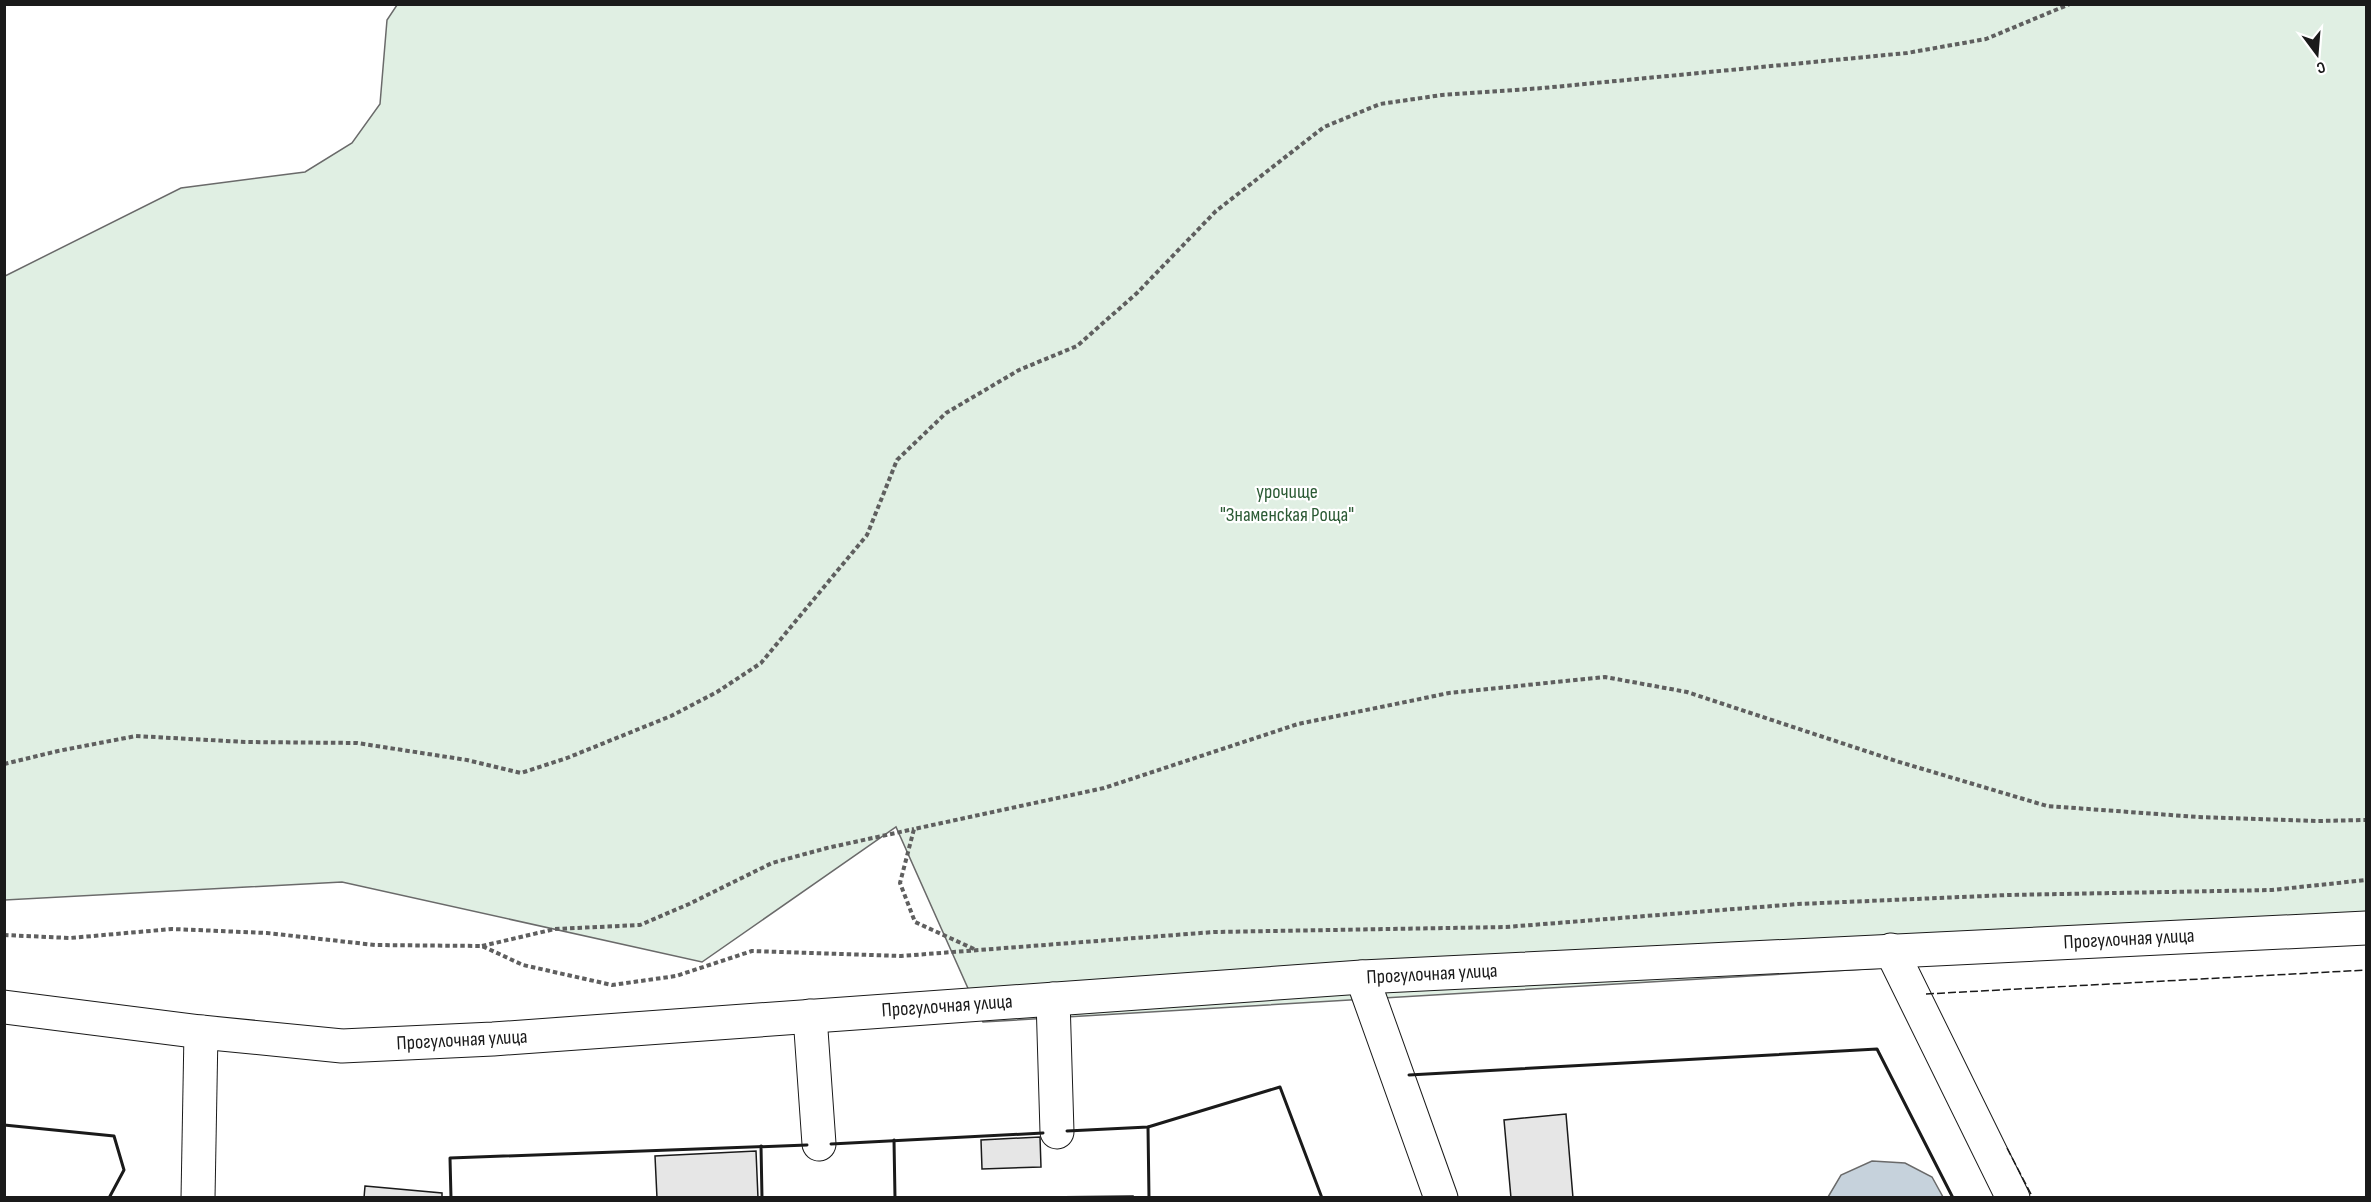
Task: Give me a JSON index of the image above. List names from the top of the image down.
{
  "streets": {
    "street": ["Прогулочная улица"]
  },
  "parks": ["урочище \"Знаменская Роща\""],
  "north": "bottom"
}
